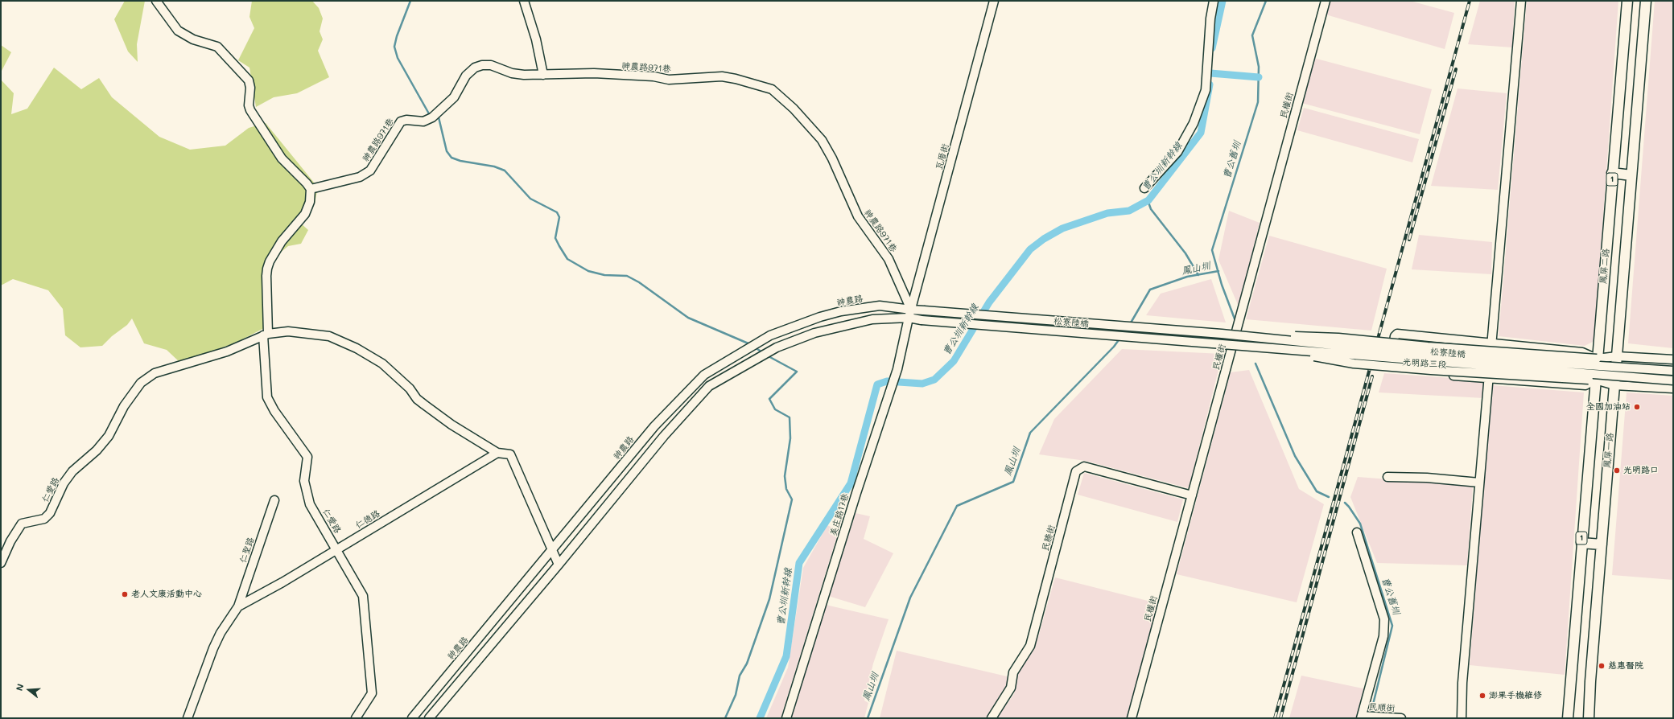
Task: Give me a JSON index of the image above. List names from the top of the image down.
{
  "streets": {
    "main road": ["1", "鳳屏二路", "鳳屏一路"],
    "street": [
      "神農路971巷",
      "民權街",
      "瓦厝街",
      "神農路",
      "松寮陸橋",
      "光明路三段",
      "仁愛路",
      "美庄路17巷",
      "仁德路",
      "民勝街",
      "仁聖路",
      "民順街"
    ]
  },
  "crossings": [
    ["神農路971巷", "瓦厝街"],
    ["神農路971巷", "神農路"],
    ["神農路971巷", "美庄路17巷"],
    ["民權街", "民勝街"],
    ["瓦厝街", "神農路"],
    ["瓦厝街", "美庄路17巷"],
    ["1", "鳳屏二路"],
    ["1", "松寮陸橋"],
    ["1", "光明路三段"],
    ["1", "鳳屏一路"],
    ["鳳屏二路", "松寮陸橋"],
    ["鳳屏二路", "光明路三段"],
    ["神農路", "松寮陸橋"],
    ["神農路", "美庄路17巷"],
    ["松寮陸橋", "光明路三段"],
    ["仁愛路", "仁德路"],
    ["仁德路", "仁聖路"]
  ],
  "water": ["曹公舊圳", "曹公圳新幹線", "鳳山圳"],
  "places": [
    "全國加油站",
    "光明路口",
    "老人文康活動中心",
    "慈惠醫院",
    "澎果手機維修"
  ],
  "north": "left"
}
